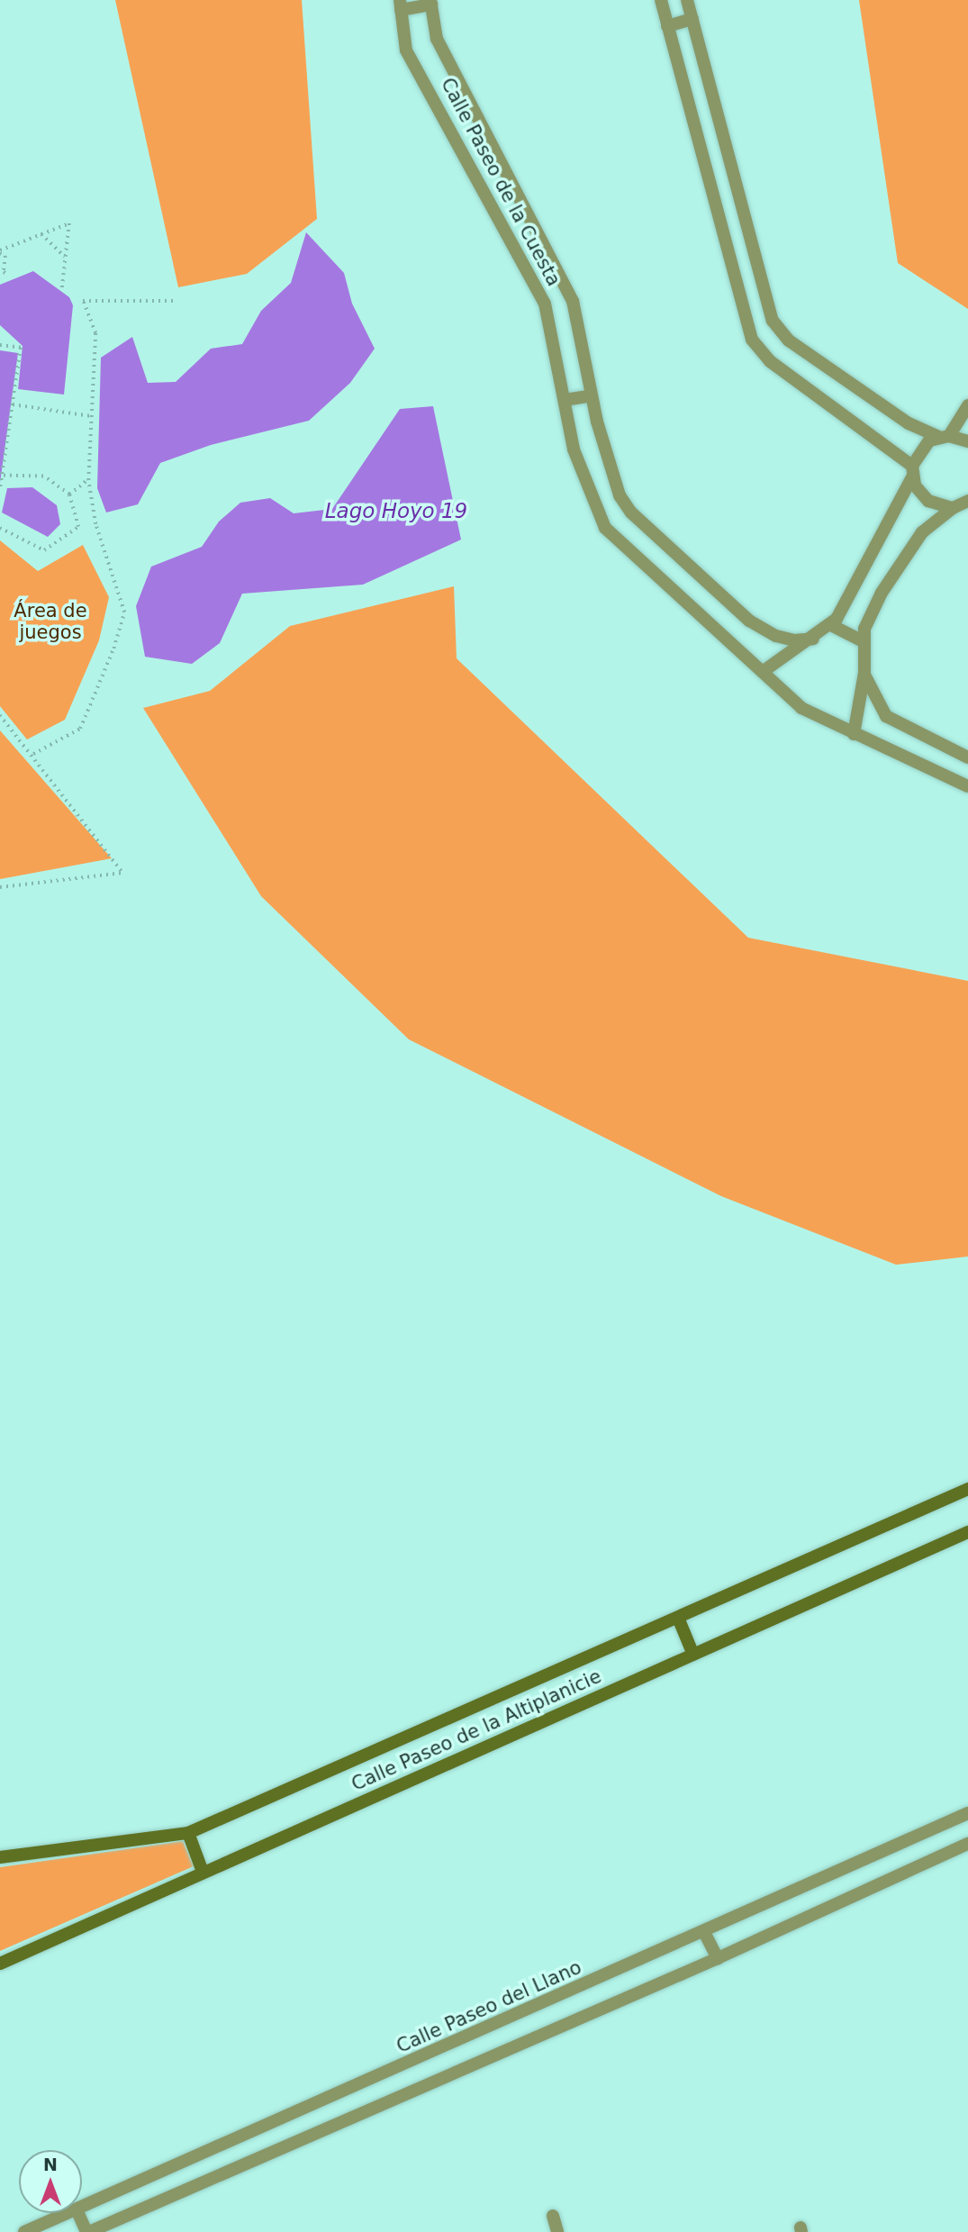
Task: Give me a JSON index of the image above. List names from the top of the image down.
{
  "streets": {
    "street": ["Calle Paseo de la Cuesta", "Calle Paseo de la Altiplanicie", "Calle Paseo del Llano"]
  },
  "water": ["Lago Hoyo 19"],
  "parks": ["Área de juegos"],
  "north": "top"
}
